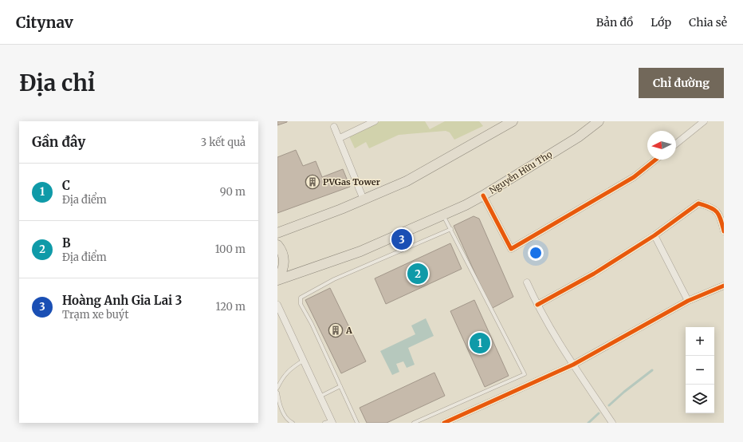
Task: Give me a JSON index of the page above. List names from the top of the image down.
{
  "streets": {
    "main road": ["Nguyễn Hữu Thọ"]
  },
  "places": {
    "building": ["PVGas Tower", "A"]
  },
  "north": "left",
  "page": {
    "header": "Citynav",
    "nav": ["Bản đồ", "Lớp", "Chia sẻ"],
    "buttons": "Chỉ đường",
    "title": "Địa chỉ",
    "heading": ["Gần đây", "3 kết quả"],
    "list": [
      {
        "mark": "1",
        "name": "C",
        "note": "Địa điểm",
        "value": "90 m"
      },
      {
        "mark": "2",
        "name": "B",
        "note": "Địa điểm",
        "value": "100 m"
      },
      {
        "mark": "3",
        "name": "Hoàng Anh Gia Lai 3",
        "note": "Trạm xe buýt",
        "value": "120 m"
      }
    ],
    "pins": ["3", "2", "1"],
    "map_buttons": ["+", "−"]
  }
}
